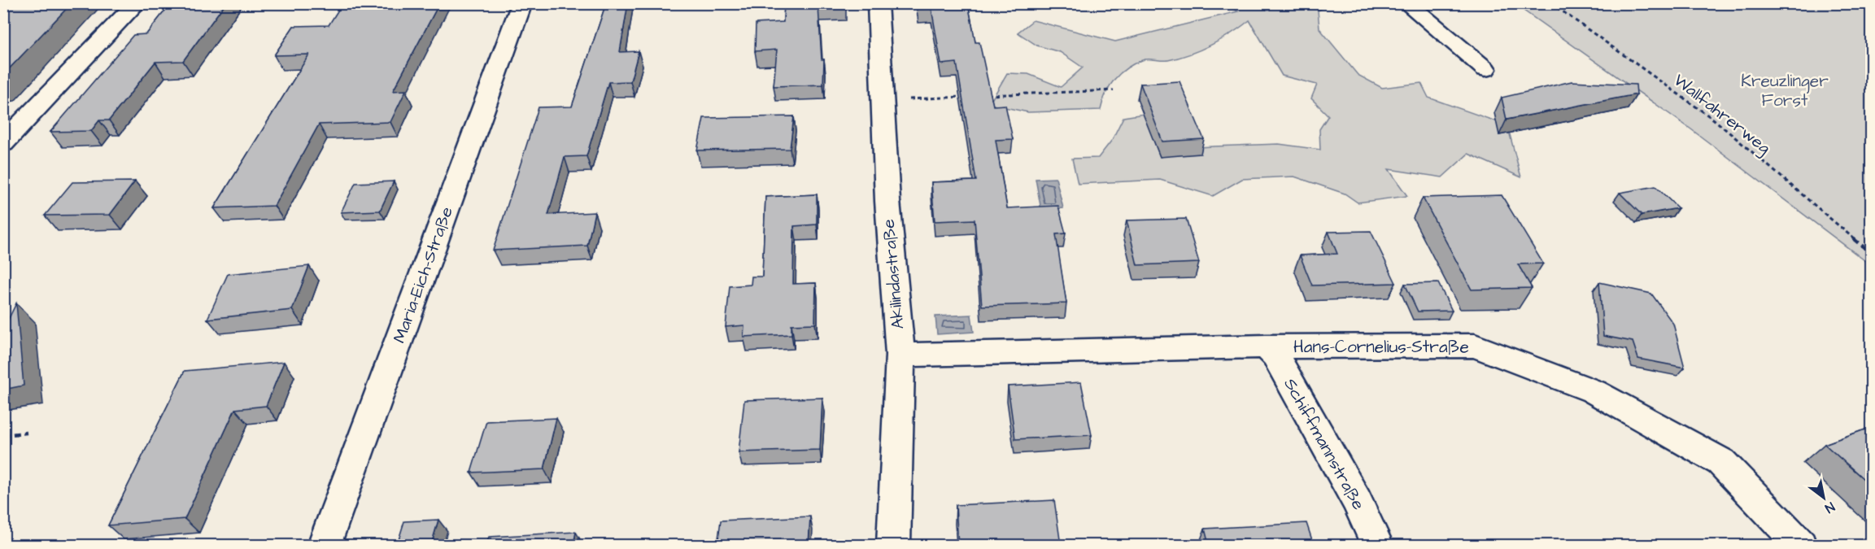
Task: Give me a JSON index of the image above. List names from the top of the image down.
{
  "streets": {
    "street": [
      "Akilindastraße",
      "Maria-Eich-Straße",
      "Hans-Cornelius-Straße",
      "Schiffmannstraße"
    ],
    "path": ["Wallfahrerweg"]
  },
  "crossings": [
    ["Akilindastraße", "Hans-Cornelius-Straße"],
    ["Hans-Cornelius-Straße", "Schiffmannstraße"]
  ],
  "parks": ["Kreuzlinger Forst"],
  "north": "bottom right"
}
